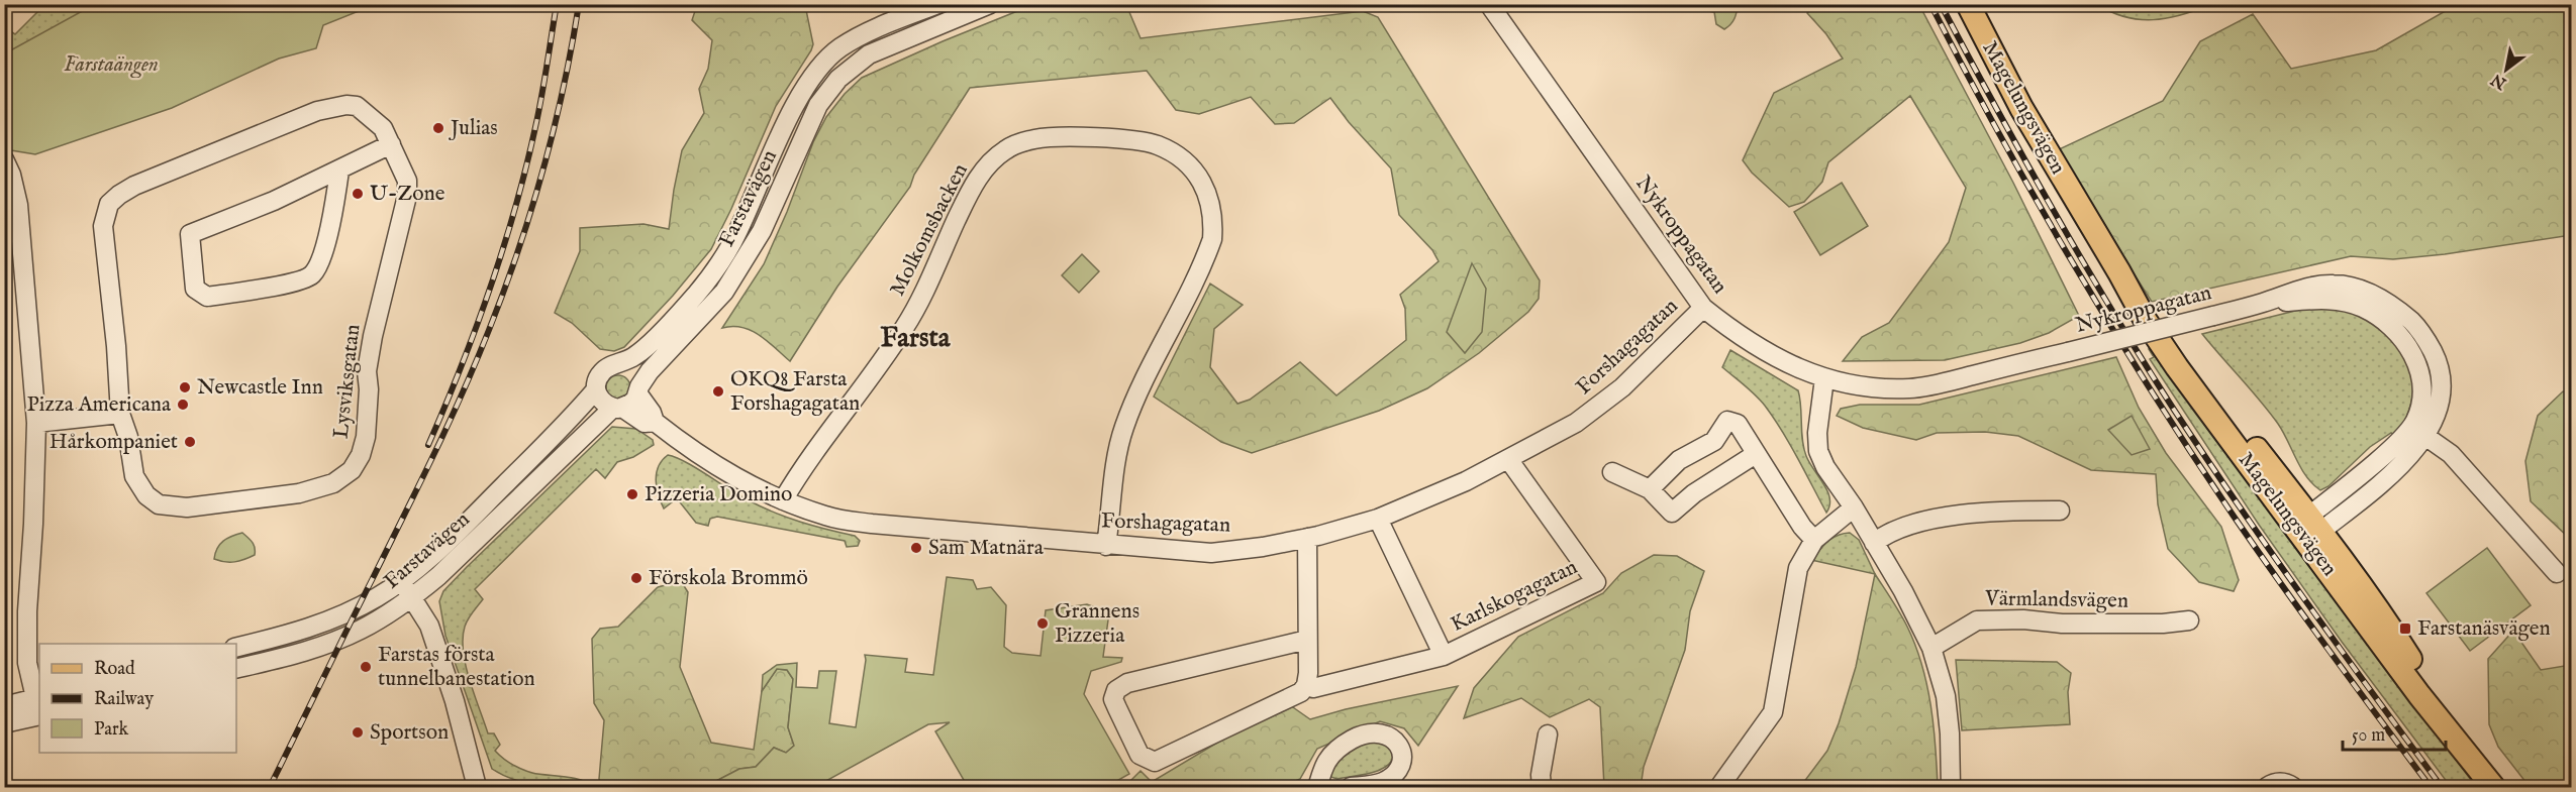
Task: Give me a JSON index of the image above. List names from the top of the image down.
{
  "streets": {
    "main road": ["Magelungsvägen"],
    "street": [
      "Farstavägen",
      "Molkomsbacken",
      "Nykroppagatan",
      "Forshagagatan",
      "Lysviksgatan",
      "Karlskogagatan",
      "Värmlandsvägen"
    ]
  },
  "crossings": [
    ["Magelungsvägen", "Nykroppagatan"],
    ["Farstavägen", "Forshagagatan"],
    ["Molkomsbacken", "Forshagagatan"],
    ["Nykroppagatan", "Forshagagatan"],
    ["Forshagagatan", "Karlskogagatan"]
  ],
  "districts": ["Farsta"],
  "parks": ["Farstaängen"],
  "places": {
    "other": [
      "Julias",
      "U-Zone",
      "Newcastle Inn",
      "OKQ8 Farsta Forshagagatan",
      "Pizza Americana",
      "Hårkompaniet",
      "Pizzeria Domino",
      "Sam Matnära",
      "Förskola Brommö",
      "Grannens Pizzeria",
      "Farstas första tunnelbanestation",
      "Sportson"
    ],
    "transit": ["Farstanäsvägen"]
  },
  "legend": ["Road", "Railway", "Park"],
  "scale_bar": "50 m",
  "north": "bottom left"
}
